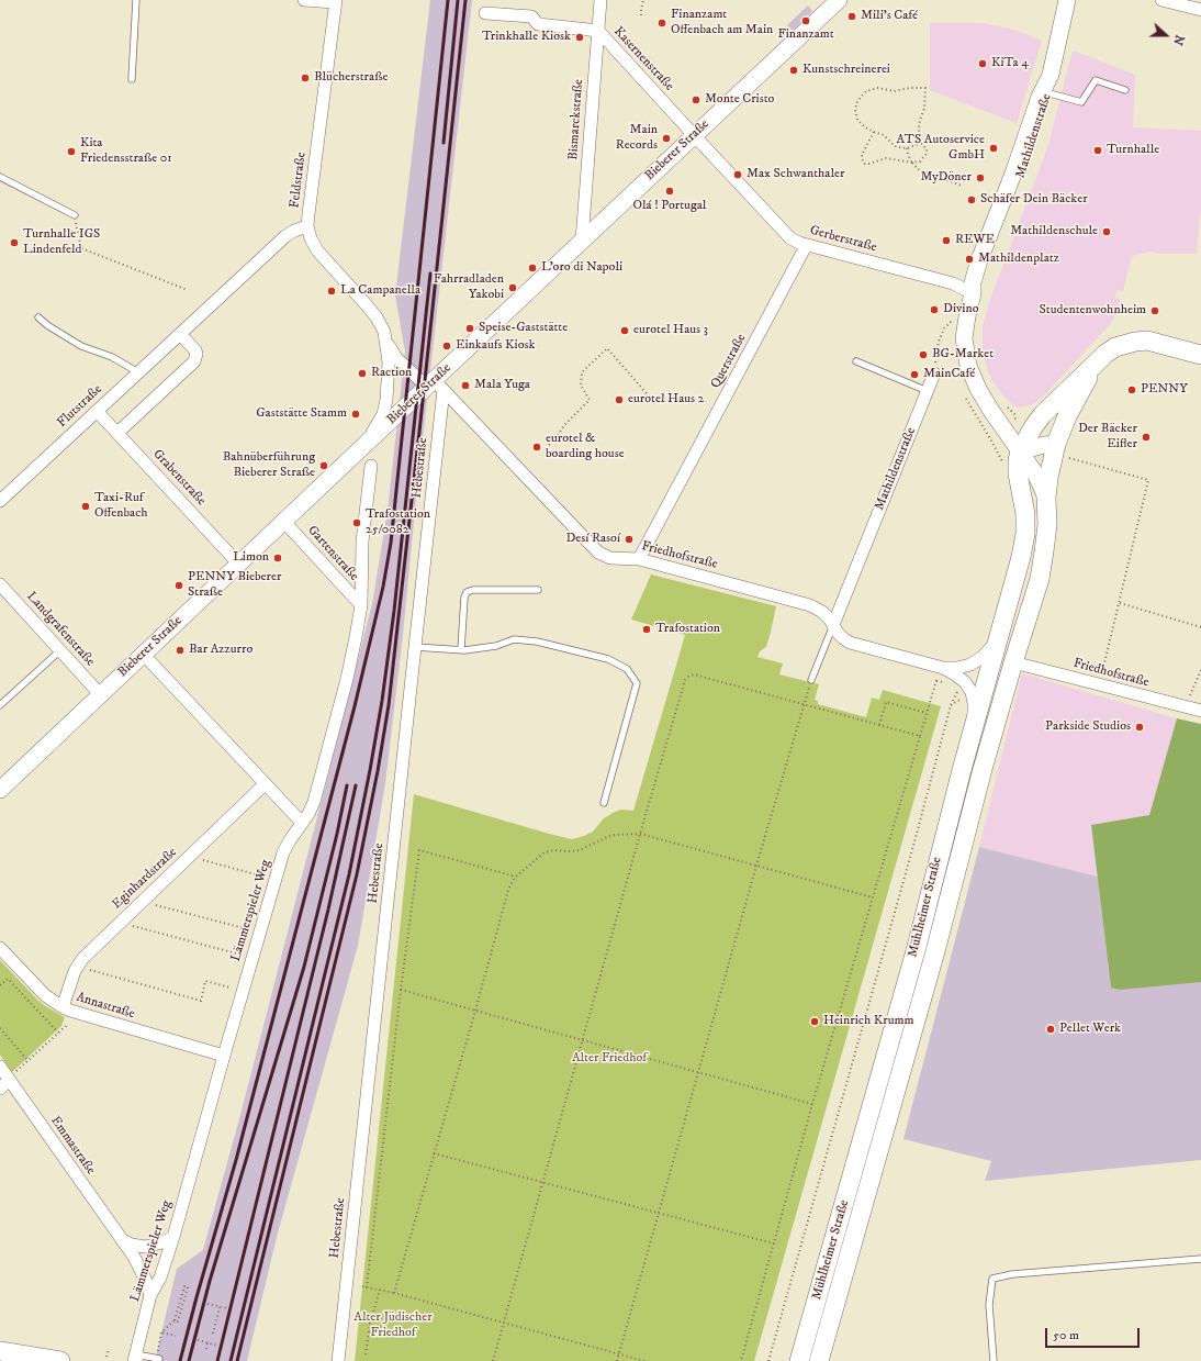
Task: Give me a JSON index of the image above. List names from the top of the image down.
{
  "streets": {
    "main road": ["Mühlheimer Straße"],
    "street": [
      "Kasernenstraße",
      "Bismarckstraße",
      "Mathildenstraße",
      "Bieberer Straße",
      "Feldstraße",
      "Gerberstraße",
      "Querstraße",
      "Flutstraße",
      "Hebestraße",
      "Grabenstraße",
      "Gartenstraße",
      "Friedhofstraße",
      "Landgrafenstraße",
      "Eginhardstraße",
      "Lämmerspieler Weg",
      "Annastraße",
      "Emmastraße"
    ]
  },
  "crossings": [
    ["Kasernenstraße", "Bismarckstraße"],
    ["Kasernenstraße", "Bieberer Straße"],
    ["Kasernenstraße", "Gerberstraße"],
    ["Bismarckstraße", "Bieberer Straße"],
    ["Mathildenstraße", "Gerberstraße"],
    ["Mathildenstraße", "Friedhofstraße"],
    ["Mathildenstraße", "Mühlheimer Straße"],
    ["Bieberer Straße", "Feldstraße"],
    ["Bieberer Straße", "Gerberstraße"],
    ["Bieberer Straße", "Hebestraße"],
    ["Bieberer Straße", "Grabenstraße"],
    ["Bieberer Straße", "Gartenstraße"],
    ["Bieberer Straße", "Friedhofstraße"],
    ["Bieberer Straße", "Landgrafenstraße"],
    ["Feldstraße", "Flutstraße"],
    ["Feldstraße", "Hebestraße"],
    ["Feldstraße", "Friedhofstraße"],
    ["Gerberstraße", "Querstraße"],
    ["Querstraße", "Friedhofstraße"],
    ["Flutstraße", "Grabenstraße"],
    ["Hebestraße", "Friedhofstraße"],
    ["Gartenstraße", "Lämmerspieler Weg"],
    ["Friedhofstraße", "Mühlheimer Straße"],
    ["Eginhardstraße", "Annastraße"],
    ["Lämmerspieler Weg", "Annastraße"],
    ["Lämmerspieler Weg", "Emmastraße"]
  ],
  "parks": ["Alter Friedhof", "Alter Jüdischer Friedhof"],
  "places": [
    "Mili's Café",
    "Finanzamt",
    "Finanzamt Offenbach am Main",
    "Trinkhalle Kiosk",
    "KiTa 4",
    "Kunstschreinerei",
    "Blücherstraße",
    "Monte Cristo",
    "Main Records",
    "ATS Autoservice GmbH",
    "Turnhalle",
    "Kita Friedensstraße 01",
    "Max Schwanthaler",
    "MyDöner",
    "Olá ! Portugal",
    "Schäfer Dein Bäcker",
    "Mathildenschule",
    "REWE",
    "Turnhalle IGS Lindenfeld",
    "Mathildenplatz",
    "L'oro di Napoli",
    "Fahrradladen Yakobi",
    "La Campanella",
    "Divino",
    "Studentenwohnheim",
    "Speise-Gaststätte",
    "eurotel Haus 3",
    "Einkaufs Kiosk",
    "BG-Market",
    "Raction",
    "MainCafé",
    "Mala Yuga",
    "PENNY",
    "eurotel Haus 2",
    "Gaststätte Stamm",
    "Der Bäcker Eifler",
    "eurotel & boarding house",
    "Bahnüberführung Bieberer Straße",
    "Taxi-Ruf Offenbach",
    "Trafostation 25/0082",
    "Desí Rasoí",
    "Limon",
    "PENNY Bieberer Straße",
    "Trafostation",
    "Bar Azzurro",
    "Parkside Studios",
    "Heinrich Krumm",
    "Pellet Werk"
  ],
  "scale_bar": "50 m",
  "north": "right"
}
